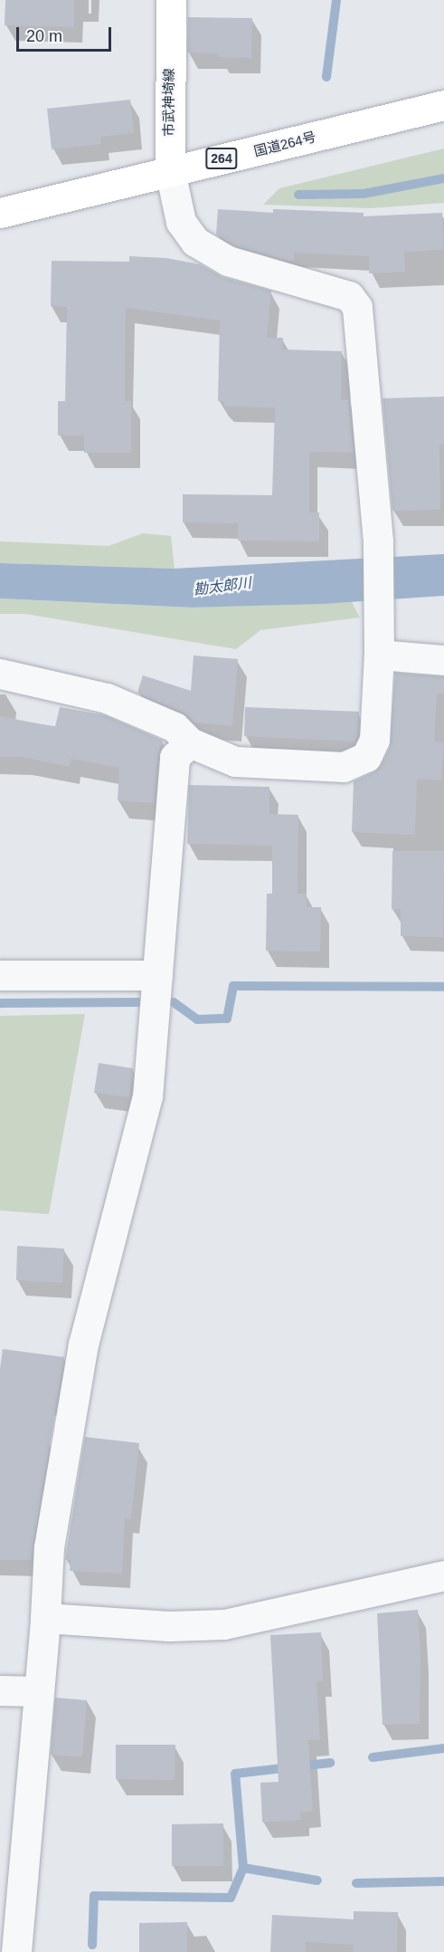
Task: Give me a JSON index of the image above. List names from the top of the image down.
{
  "streets": {
    "main road": ["市武神埼線", "国道264号", "264"]
  },
  "crossings": [
    ["市武神埼線", "国道264号"]
  ],
  "water": ["勘太郎川"],
  "scale_bar": "20 m"
}
